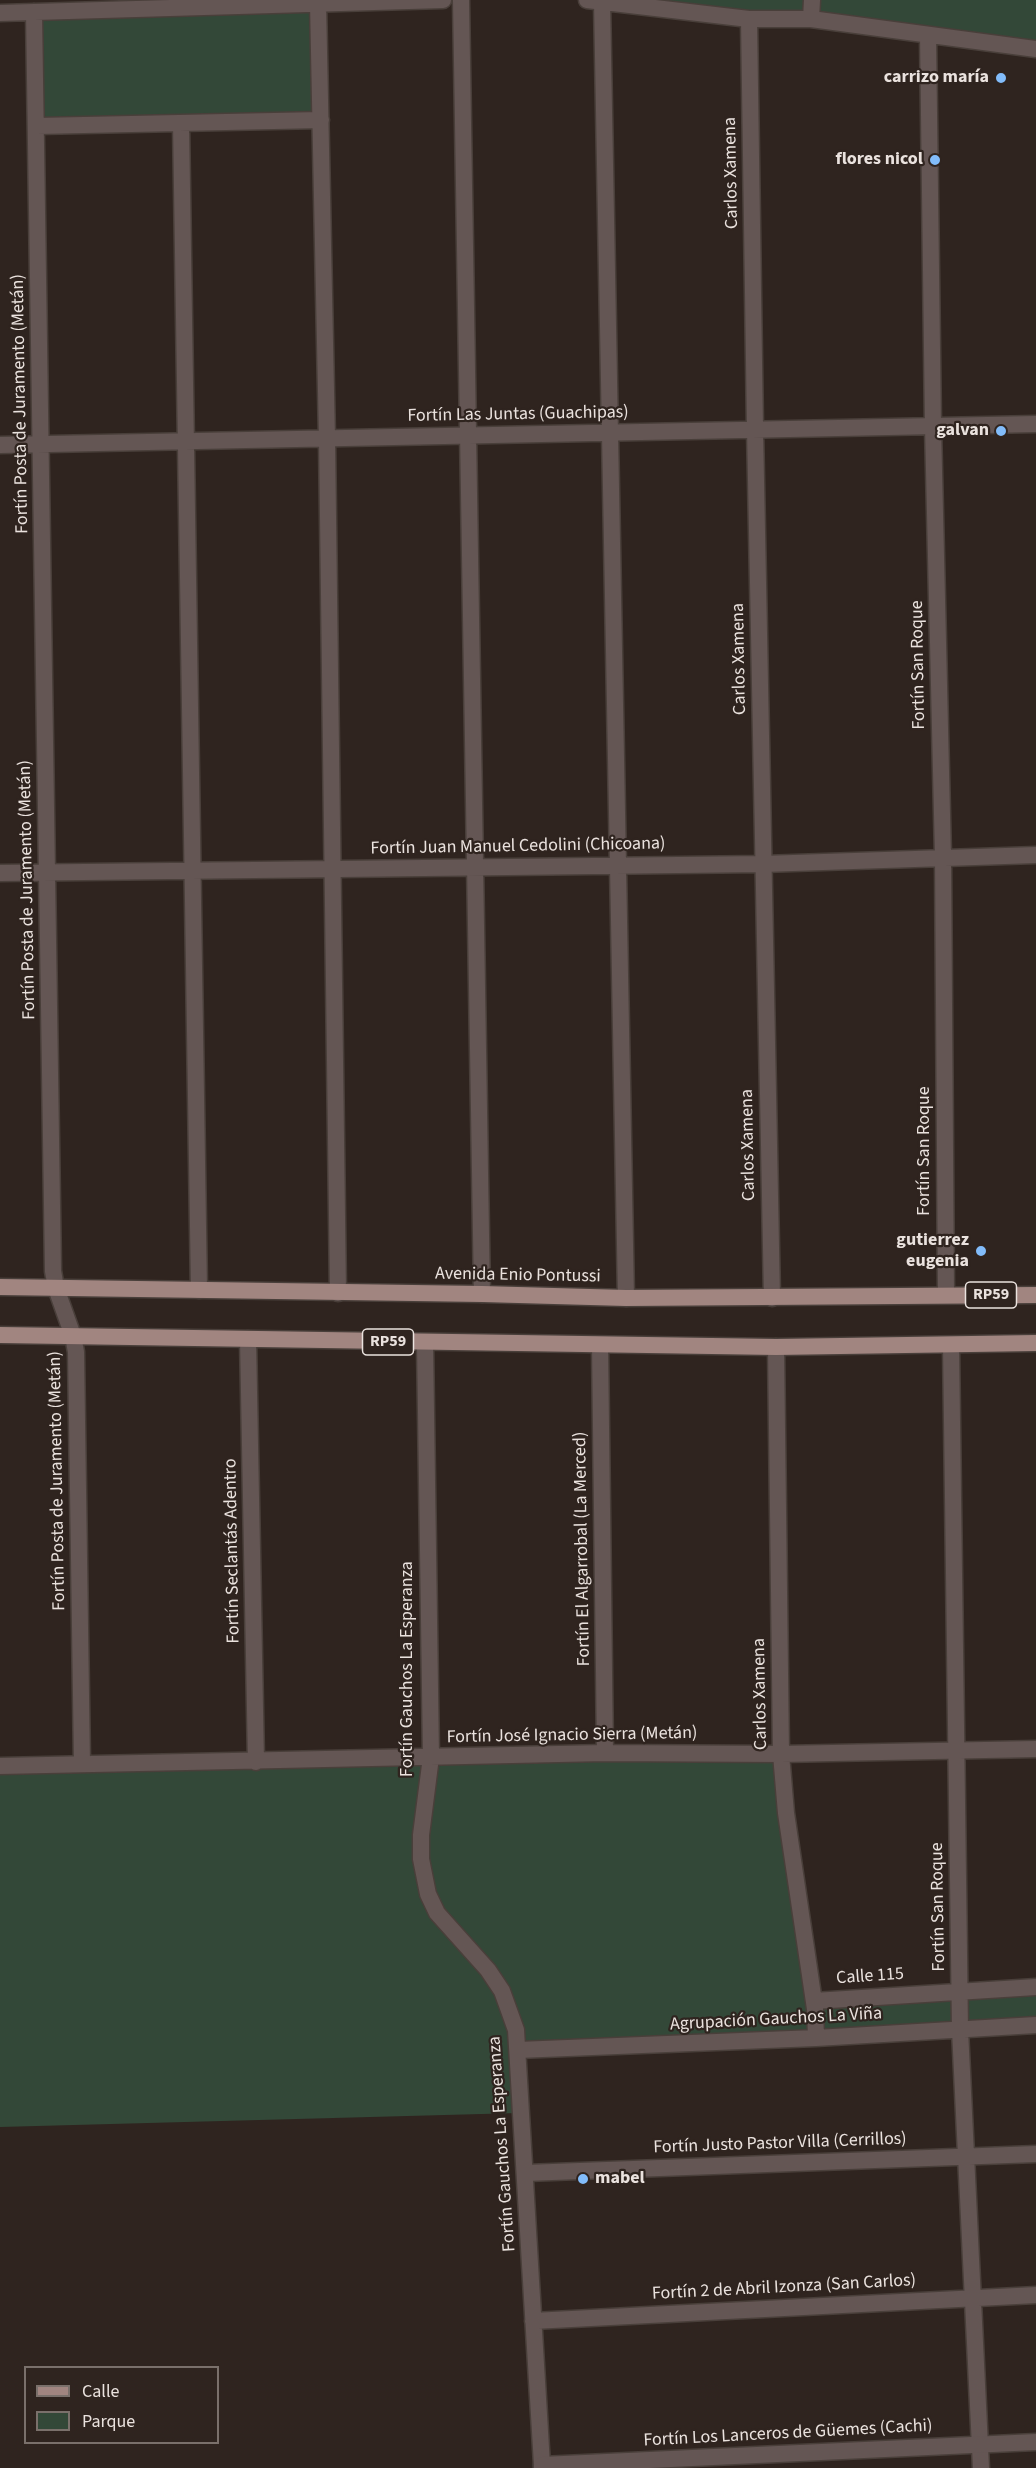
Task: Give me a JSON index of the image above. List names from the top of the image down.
{
  "streets": {
    "main road": ["Avenida Enio Pontussi", "RP59"],
    "street": [
      "Carlos Xamena",
      "Fortín Posta de Juramento (Metán)",
      "Fortín Las Juntas (Guachipas)",
      "Fortín San Roque",
      "Fortín Juan Manuel Cedolini (Chicoana)",
      "Fortín El Algarrobal (La Merced)",
      "Fortín Seclantás Adentro",
      "Fortín Gauchos La Esperanza",
      "Fortín José Ignacio Sierra (Metán)",
      "Calle 115",
      "Agrupación Gauchos La Viña",
      "Fortín Justo Pastor Villa (Cerrillos)",
      "Fortín 2 de Abril Izonza (San Carlos)",
      "Fortín Los Lanceros de Güemes (Cachi)"
    ]
  },
  "crossings": [
    ["Carlos Xamena", "Fortín Las Juntas (Guachipas)"],
    ["Carlos Xamena", "Fortín Juan Manuel Cedolini (Chicoana)"],
    ["Carlos Xamena", "Avenida Enio Pontussi"],
    ["Carlos Xamena", "RP59"],
    ["Carlos Xamena", "Fortín José Ignacio Sierra (Metán)"],
    ["Carlos Xamena", "Calle 115"],
    ["Carlos Xamena", "Agrupación Gauchos La Viña"],
    ["Fortín Posta de Juramento (Metán)", "Fortín Las Juntas (Guachipas)"],
    ["Fortín Posta de Juramento (Metán)", "Fortín Juan Manuel Cedolini (Chicoana)"],
    ["Fortín Posta de Juramento (Metán)", "Avenida Enio Pontussi"],
    ["Fortín Posta de Juramento (Metán)", "RP59"],
    ["Fortín Posta de Juramento (Metán)", "Fortín José Ignacio Sierra (Metán)"],
    ["Fortín Las Juntas (Guachipas)", "Fortín San Roque"],
    ["Fortín San Roque", "Fortín Juan Manuel Cedolini (Chicoana)"],
    ["Fortín San Roque", "Avenida Enio Pontussi"],
    ["Fortín San Roque", "RP59"],
    ["Fortín San Roque", "Fortín José Ignacio Sierra (Metán)"],
    ["Fortín San Roque", "Calle 115"],
    ["Fortín San Roque", "Agrupación Gauchos La Viña"],
    ["Fortín San Roque", "Fortín Justo Pastor Villa (Cerrillos)"],
    ["Fortín San Roque", "Fortín 2 de Abril Izonza (San Carlos)"],
    ["Fortín San Roque", "Fortín Los Lanceros de Güemes (Cachi)"],
    ["RP59", "Fortín El Algarrobal (La Merced)"],
    ["RP59", "Fortín Seclantás Adentro"],
    ["RP59", "Fortín Gauchos La Esperanza"],
    ["Fortín El Algarrobal (La Merced)", "Fortín José Ignacio Sierra (Metán)"],
    ["Fortín Seclantás Adentro", "Fortín José Ignacio Sierra (Metán)"],
    ["Fortín Gauchos La Esperanza", "Fortín José Ignacio Sierra (Metán)"],
    ["Fortín Gauchos La Esperanza", "Agrupación Gauchos La Viña"],
    ["Fortín Gauchos La Esperanza", "Fortín Justo Pastor Villa (Cerrillos)"],
    ["Fortín Gauchos La Esperanza", "Fortín 2 de Abril Izonza (San Carlos)"],
    ["Fortín Gauchos La Esperanza", "Fortín Los Lanceros de Güemes (Cachi)"]
  ],
  "places": [
    "carrizo maría",
    "flores nicol",
    "galvan",
    "gutierrez eugenia",
    "mabel"
  ],
  "legend": ["Calle", "Parque"]
}
